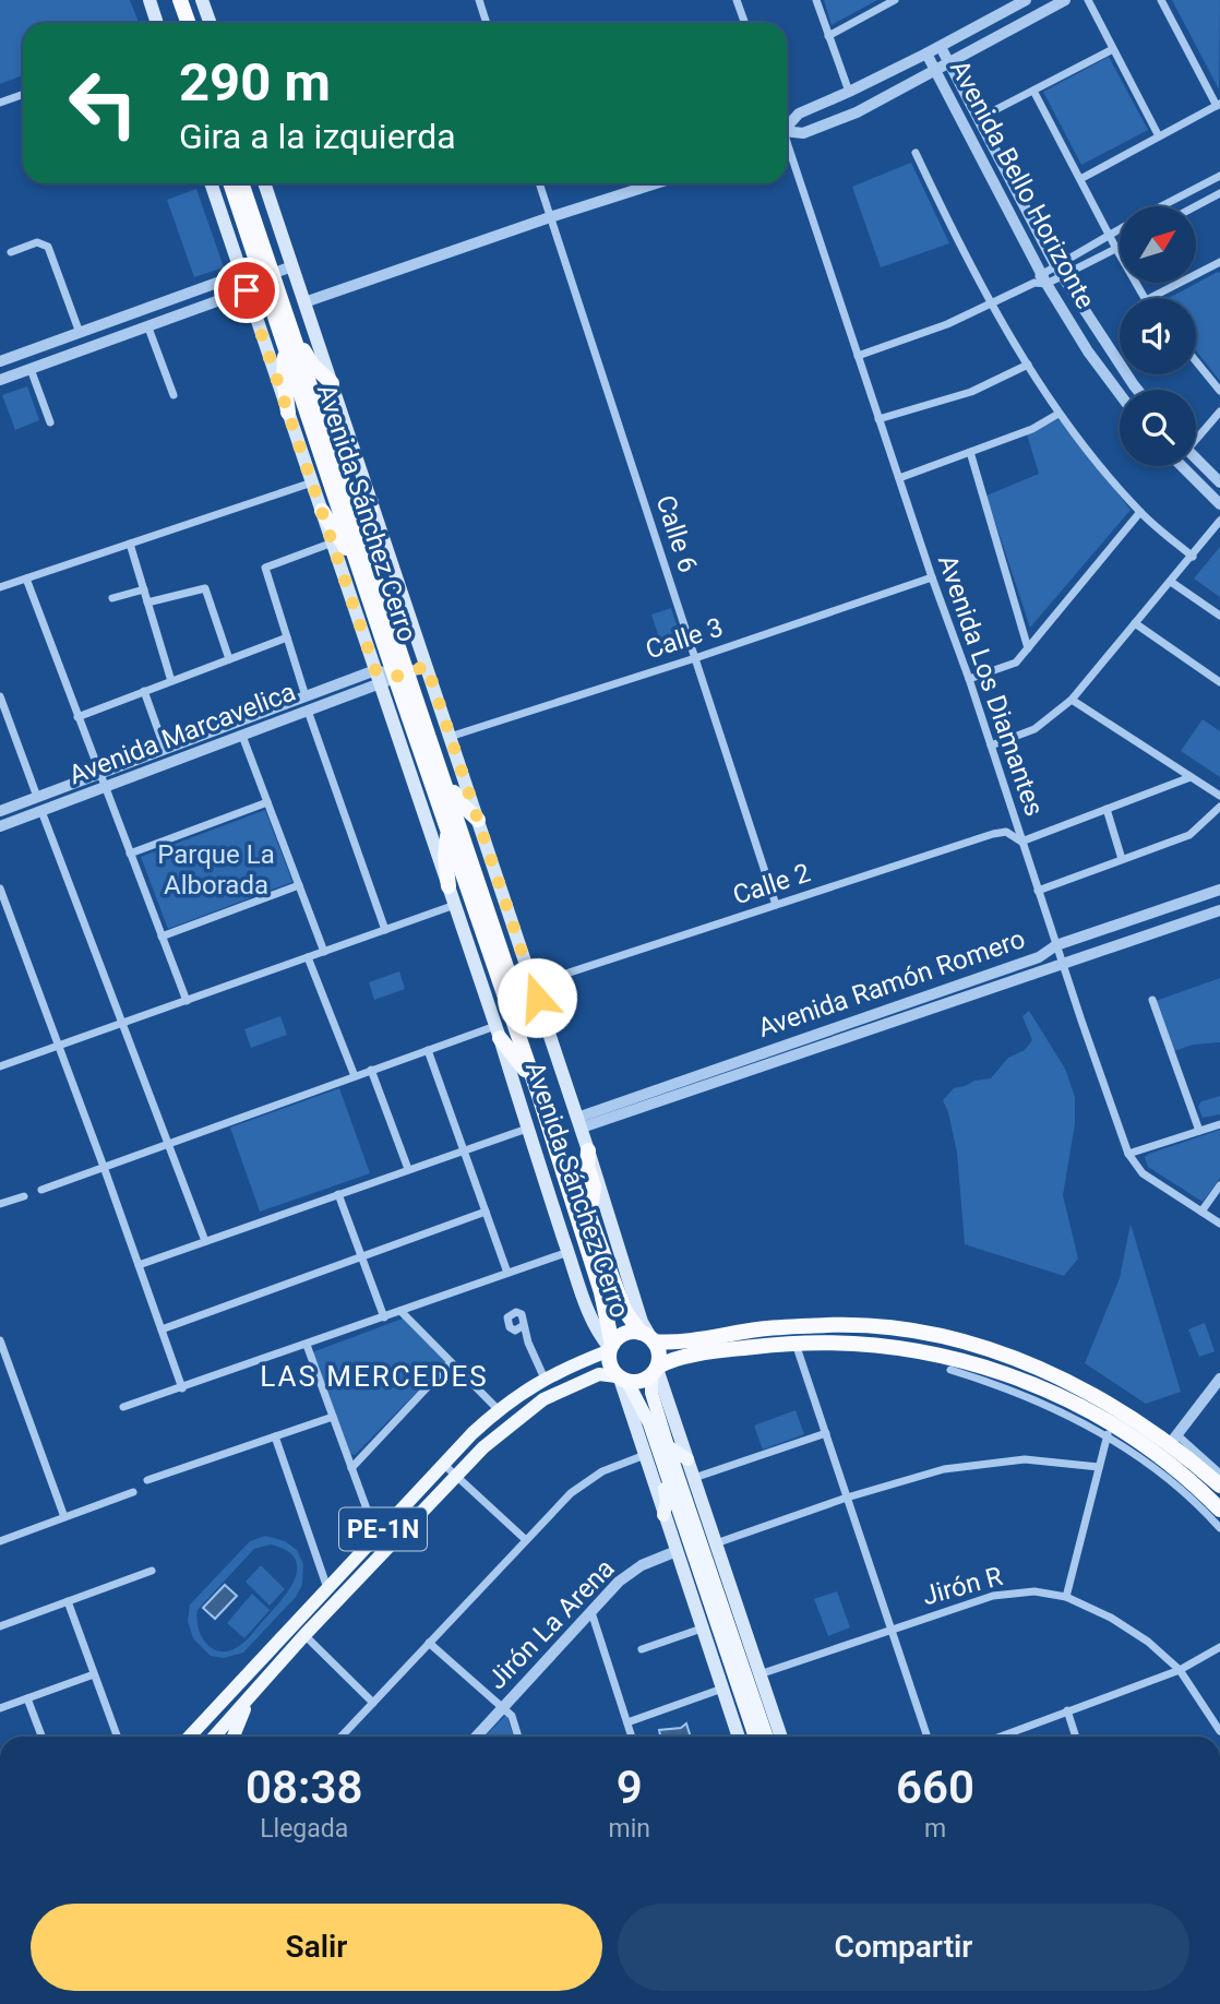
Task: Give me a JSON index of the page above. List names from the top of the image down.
{
  "streets": {
    "highway": ["Avenida Sánchez Cerro", "PE-1N"],
    "street": [
      "Avenida Bello Horizonte",
      "Calle 6",
      "Calle 3",
      "Avenida Los Diamantes",
      "Avenida Marcavelica",
      "Calle 2",
      "Avenida Ramón Romero",
      "Jirón R",
      "Jirón La Arena"
    ]
  },
  "crossings": [
    ["Avenida Sánchez Cerro", "Calle 3"],
    ["Avenida Sánchez Cerro", "Avenida Marcavelica"],
    ["Avenida Sánchez Cerro", "Calle 2"],
    ["Avenida Sánchez Cerro", "Avenida Ramón Romero"],
    ["Avenida Sánchez Cerro", "PE-1N"],
    ["Calle 6", "Calle 3"],
    ["Calle 6", "Calle 2"],
    ["Calle 3", "Avenida Los Diamantes"],
    ["Avenida Los Diamantes", "Calle 2"],
    ["Avenida Los Diamantes", "Avenida Ramón Romero"]
  ],
  "districts": ["LAS MERCEDES"],
  "parks": ["Parque La Alborada"],
  "north": "top right",
  "page": {
    "turn": ["290 m", "Gira a la izquierda"],
    "eta": [
      "08:38",
      "Llegada",
      "9",
      "min",
      "660",
      "m"
    ],
    "buttons": ["Salir", "Compartir"]
  }
}
